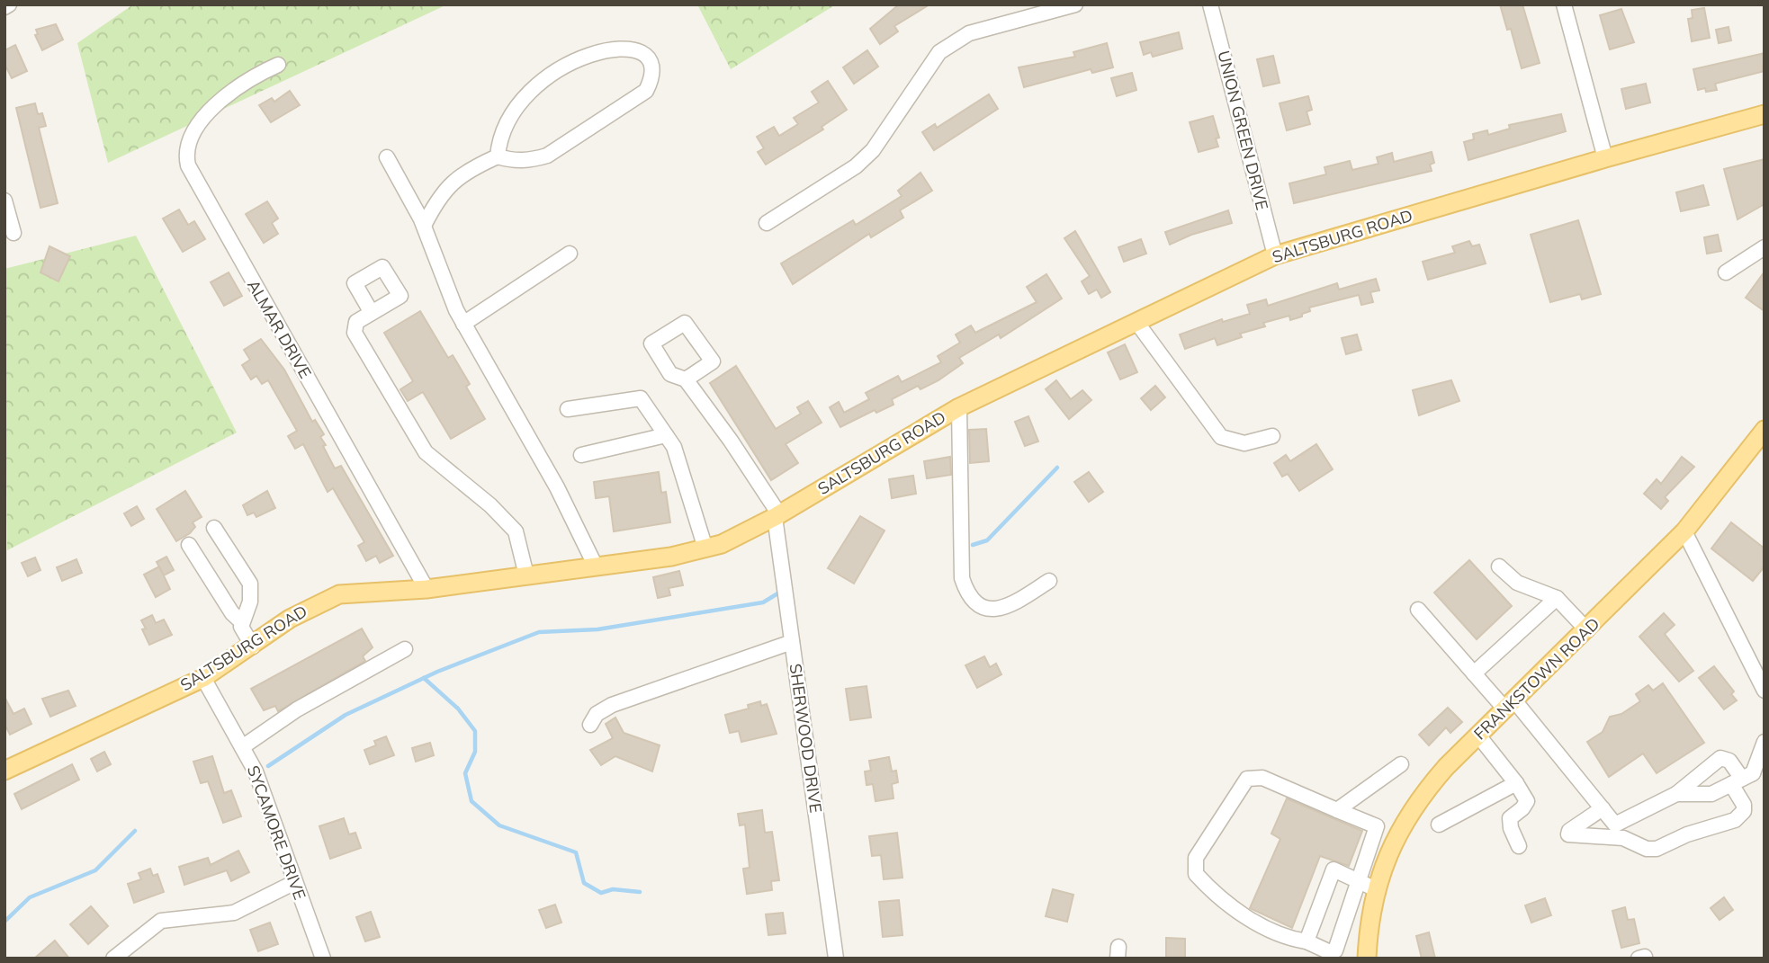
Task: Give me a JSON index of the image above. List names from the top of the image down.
{
  "streets": {
    "main road": ["SALTSBURG ROAD", "FRANKSTOWN ROAD"],
    "street": [
      "UNION GREEN DRIVE",
      "ALMAR DRIVE",
      "SHERWOOD DRIVE",
      "SYCAMORE DRIVE"
    ]
  },
  "crossings": [
    ["UNION GREEN DRIVE", "SALTSBURG ROAD"],
    ["SALTSBURG ROAD", "ALMAR DRIVE"],
    ["SALTSBURG ROAD", "SHERWOOD DRIVE"],
    ["SALTSBURG ROAD", "SYCAMORE DRIVE"]
  ]
}
